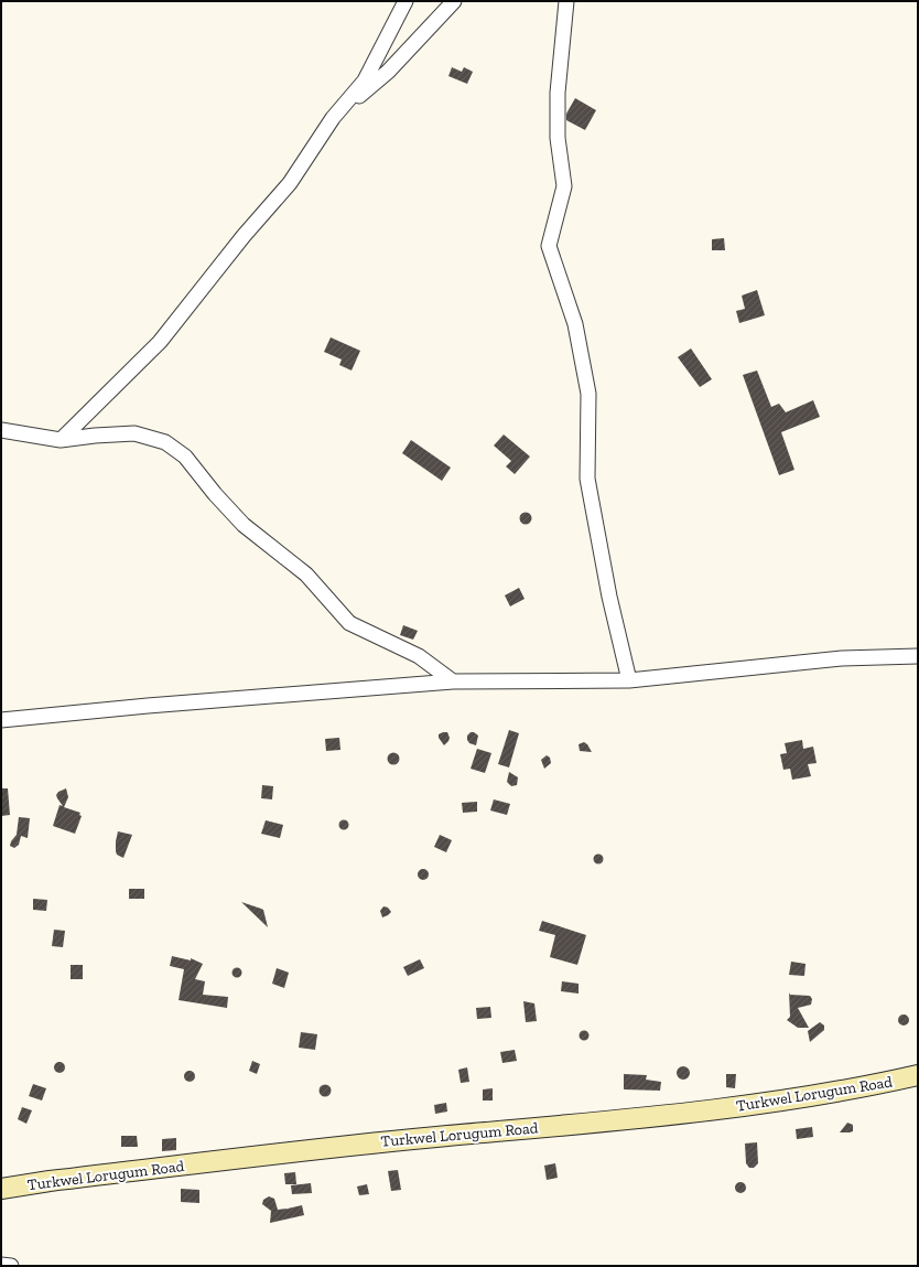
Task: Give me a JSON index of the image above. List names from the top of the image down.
{
  "streets": {
    "main road": ["Turkwel Lorugum Road"]
  }
}
